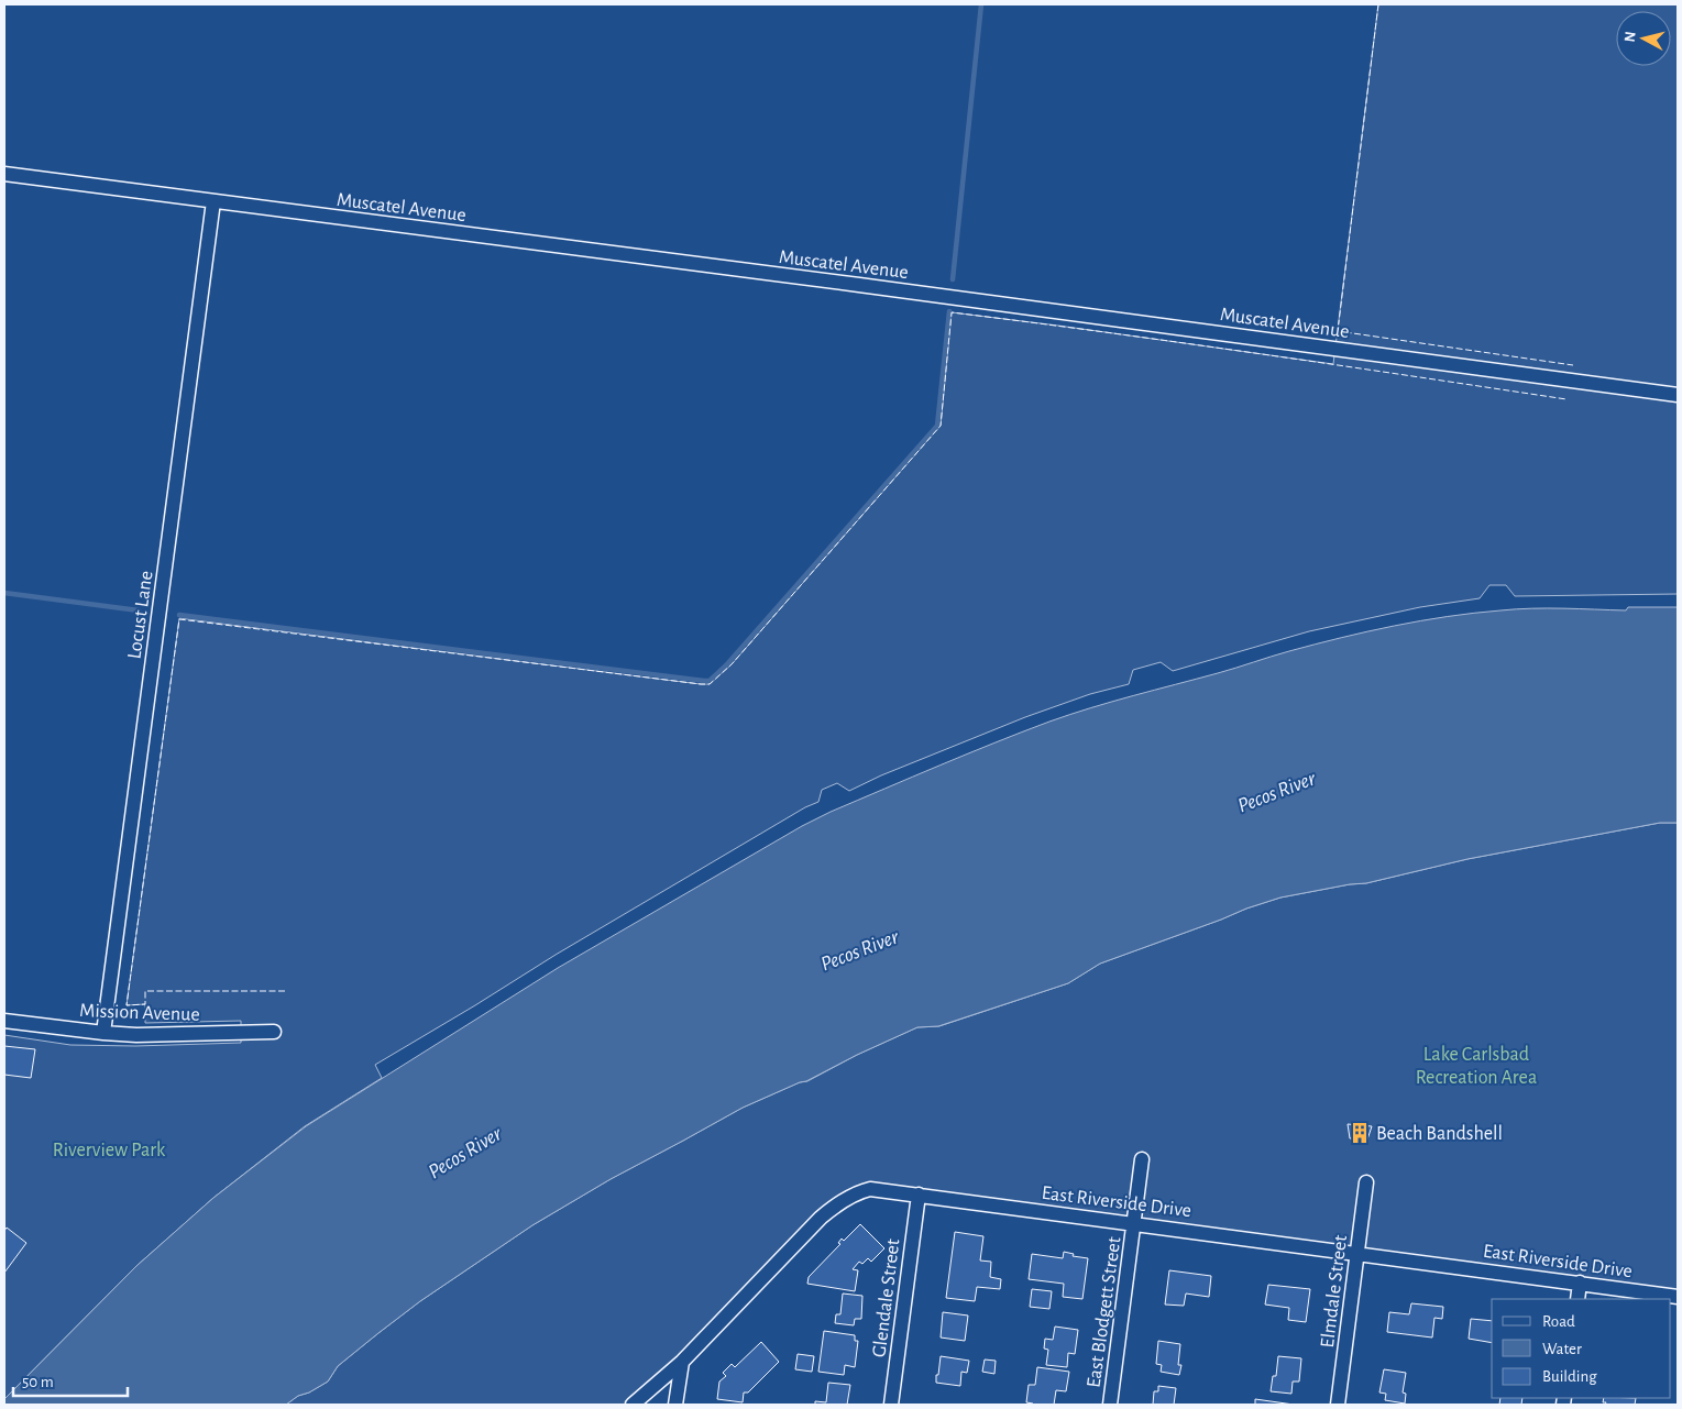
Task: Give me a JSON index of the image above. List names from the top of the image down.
{
  "streets": {
    "street": [
      "Muscatel Avenue",
      "Locust Lane",
      "Mission Avenue",
      "East Riverside Drive",
      "Elmdale Street",
      "Glendale Street",
      "East Blodgett Street"
    ]
  },
  "crossings": [
    ["Muscatel Avenue", "Locust Lane"],
    ["Locust Lane", "Mission Avenue"],
    ["East Riverside Drive", "Elmdale Street"],
    ["East Riverside Drive", "Glendale Street"],
    ["East Riverside Drive", "East Blodgett Street"]
  ],
  "water": ["Pecos River"],
  "parks": ["Lake Carlsbad Recreation Area", "Riverview Park"],
  "places": {
    "building": ["Beach Bandshell"]
  },
  "legend": ["Road", "Water", "Building"],
  "scale_bar": "50 m",
  "north": "left"
}
